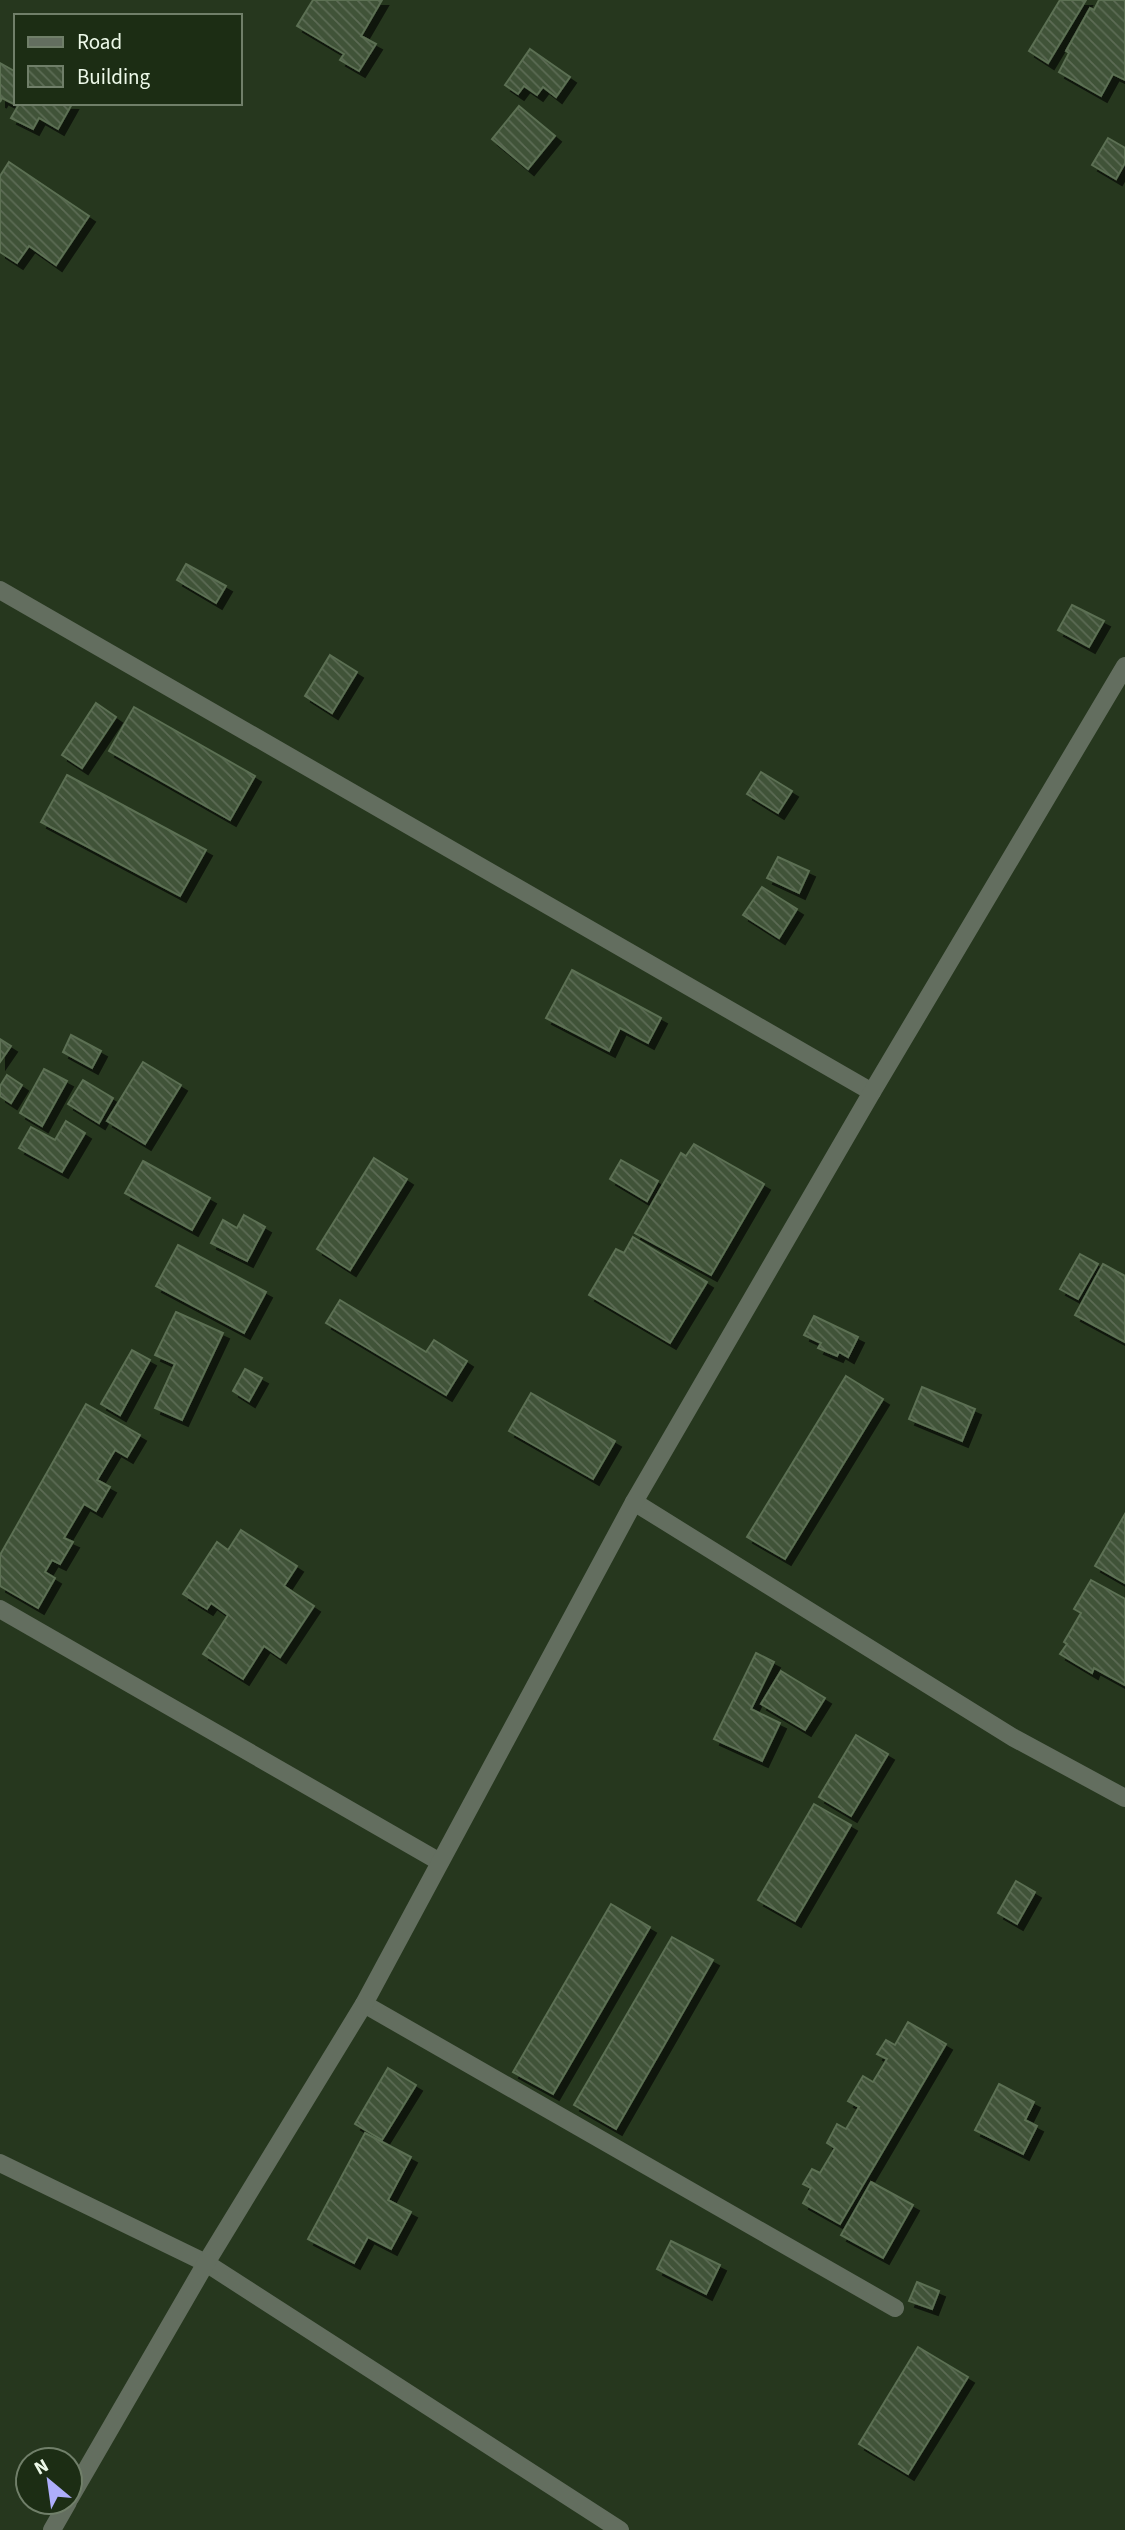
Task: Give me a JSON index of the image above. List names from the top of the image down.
{
  "legend": ["Road", "Building"],
  "north": "top left"
}
